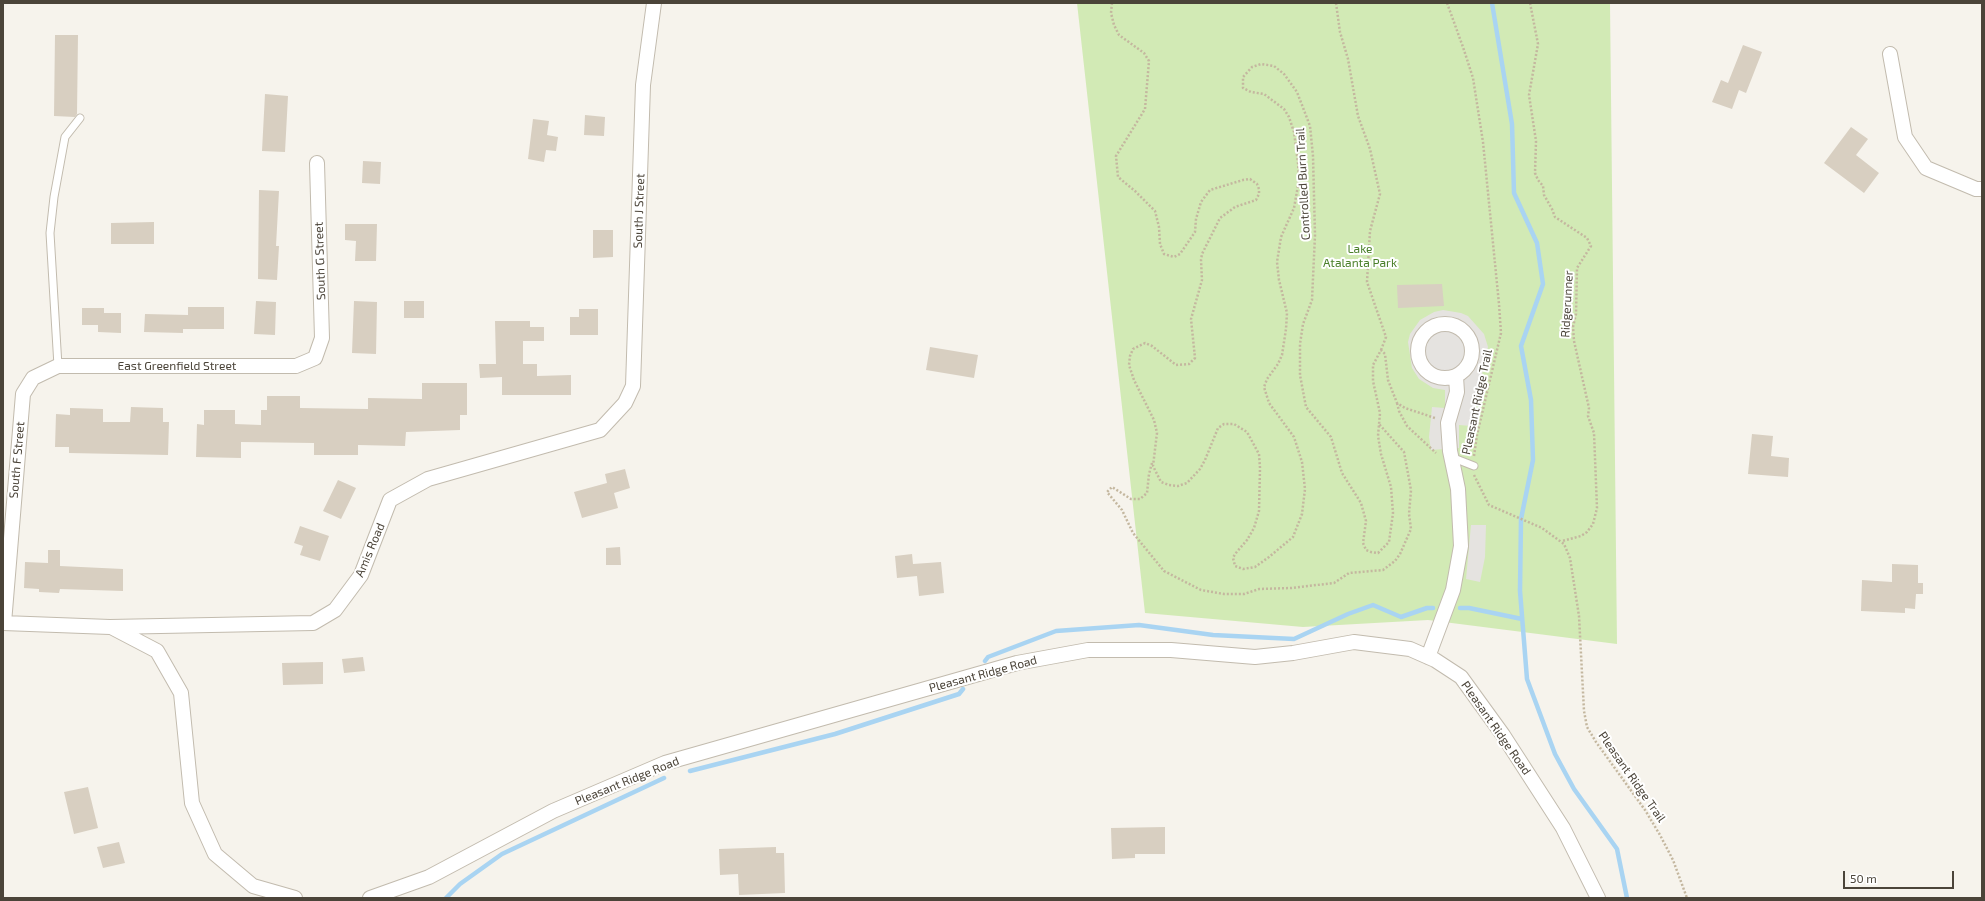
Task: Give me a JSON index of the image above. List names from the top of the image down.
{
  "streets": {
    "street": [
      "South J Street",
      "South G Street",
      "East Greenfield Street",
      "South F Street",
      "Amis Road",
      "Pleasant Ridge Road"
    ],
    "path": ["Controlled Burn Trail", "Ridgerunner", "Pleasant Ridge Trail"]
  },
  "crossings": [
    ["Controlled Burn Trail", "Pleasant Ridge Trail"],
    ["South J Street", "Amis Road"],
    ["South G Street", "East Greenfield Street"],
    ["Ridgerunner", "Pleasant Ridge Trail"],
    ["East Greenfield Street", "South F Street"]
  ],
  "parks": ["Lake Atalanta Park"],
  "scale_bar": "50 m"
}
